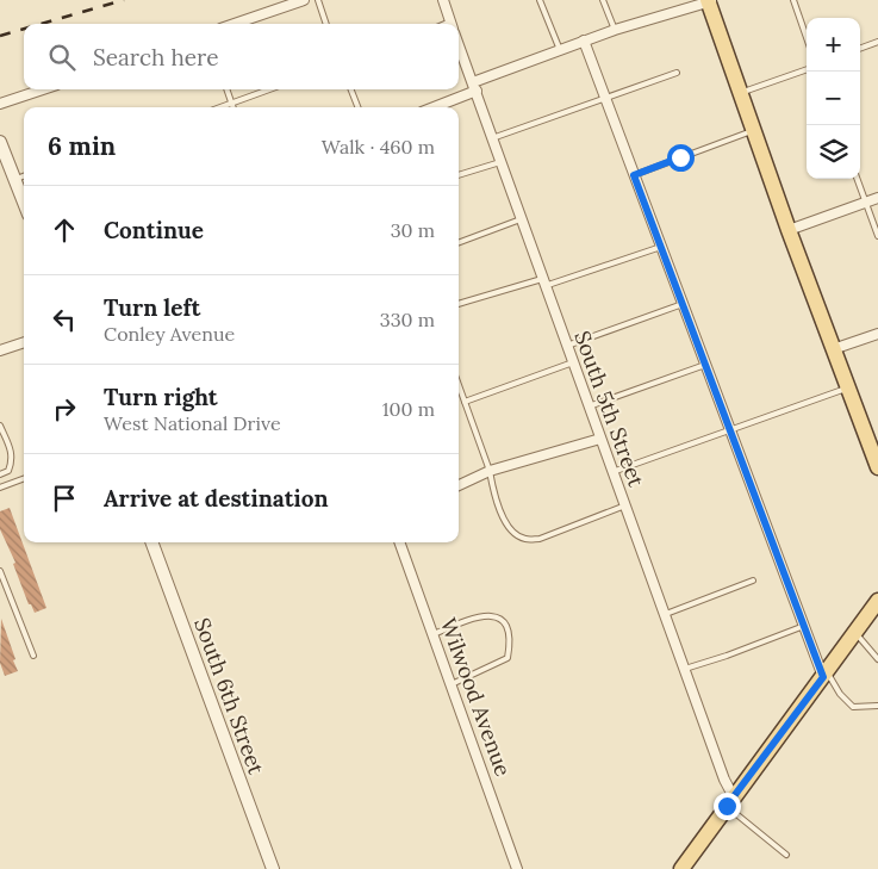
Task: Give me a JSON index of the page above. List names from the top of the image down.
{
  "streets": {
    "street": ["South 5th Street", "South 6th Street", "Wilwood Avenue"]
  },
  "page": {
    "map_buttons": ["+", "−"],
    "search": "Search here",
    "heading": ["6 min", "Walk · 460 m"],
    "list": [
      ["Continue", "30 m"],
      ["Turn left", "Conley Avenue", "330 m"],
      ["Turn right", "West National Drive", "100 m"],
      "Arrive at destination"
    ]
  }
}
